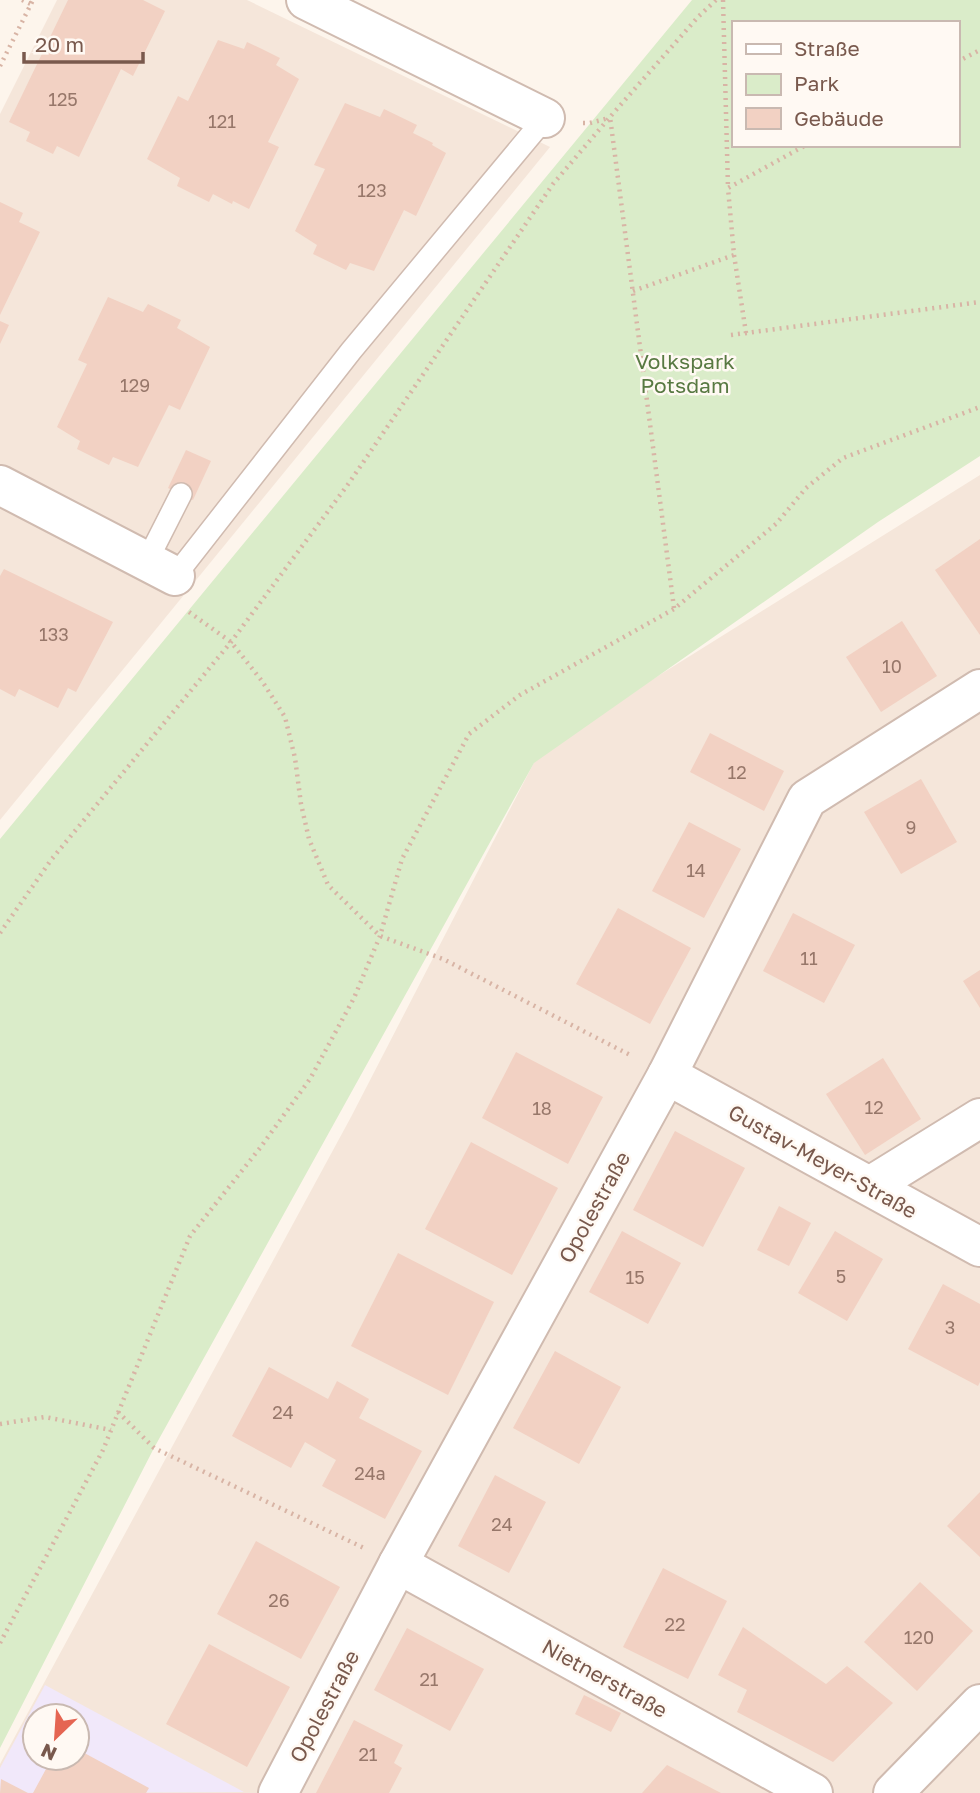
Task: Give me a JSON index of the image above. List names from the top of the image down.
{
  "streets": {
    "street": ["Gustav-Meyer-Straße", "Opolestraße", "Nietnerstraße"]
  },
  "crossings": [
    ["Gustav-Meyer-Straße", "Opolestraße"],
    ["Opolestraße", "Nietnerstraße"]
  ],
  "parks": ["Volkspark Potsdam"],
  "house_numbers": [
    "125",
    "121",
    "123",
    "129",
    "133",
    "10",
    "12",
    "9",
    "14",
    "11",
    "12",
    "18",
    "5",
    "15",
    "3",
    "24",
    "24a",
    "24",
    "26",
    "22",
    "120",
    "21",
    "21"
  ],
  "legend": ["Straße", "Park", "Gebäude"],
  "scale_bar": "20 m",
  "north": "bottom left"
}
